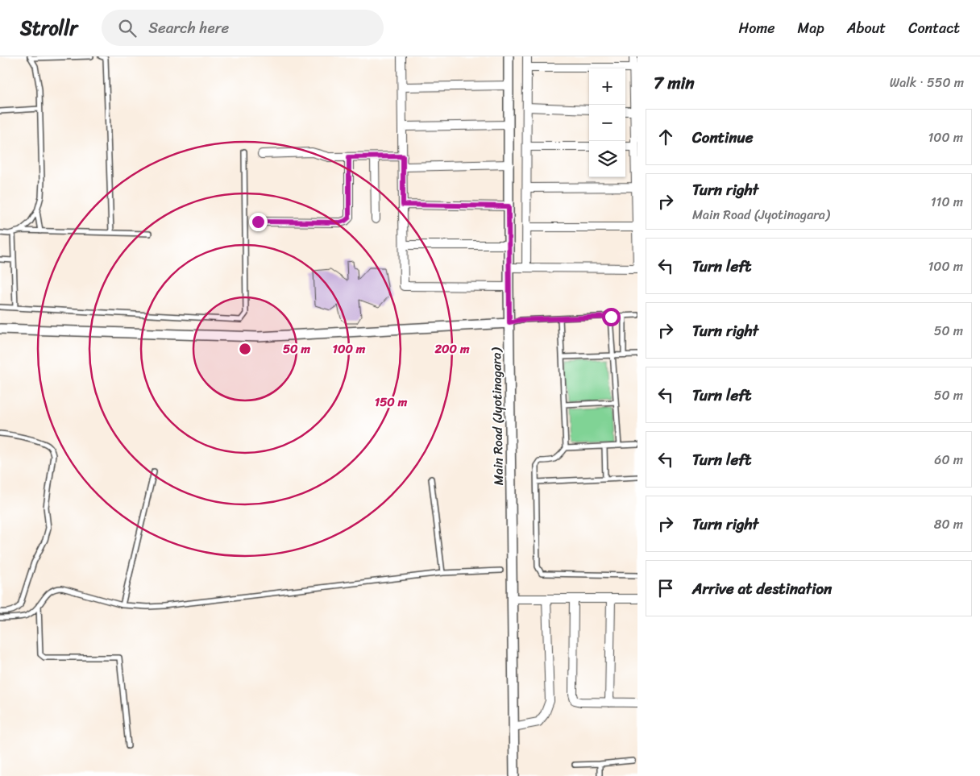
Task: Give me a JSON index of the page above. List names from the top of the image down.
{
  "streets": {
    "street": ["Main Road (Jyotinagara)"]
  },
  "page": {
    "header": "Strollr",
    "search": "Search here",
    "nav": [
      "Home",
      "Map",
      "About",
      "Contact"
    ],
    "heading": ["7 min", "Walk · 550 m"],
    "map_buttons": ["+", "−"],
    "list": [
      ["Continue", "100 m"],
      ["Turn right", "Main Road (Jyotinagara)", "110 m"],
      ["Turn left", "100 m"],
      ["Turn right", "50 m"],
      ["Turn left", "50 m"],
      ["Turn left", "60 m"],
      ["Turn right", "80 m"],
      "Arrive at destination"
    ]
  },
  "rings": [
    "50 m",
    "100 m",
    "200 m",
    "150 m"
  ]
}
